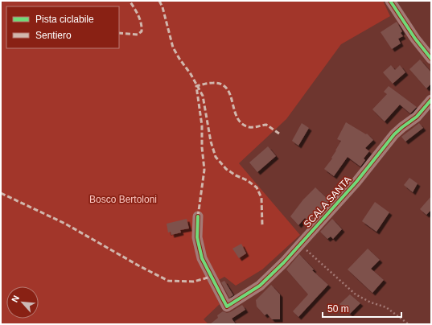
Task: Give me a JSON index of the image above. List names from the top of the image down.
{
  "streets": {
    "street": ["SCALA SANTA"]
  },
  "parks": ["Bosco Bertoloni"],
  "legend": ["Pista ciclabile", "Sentiero"],
  "scale_bar": "50 m",
  "north": "top left"
}
